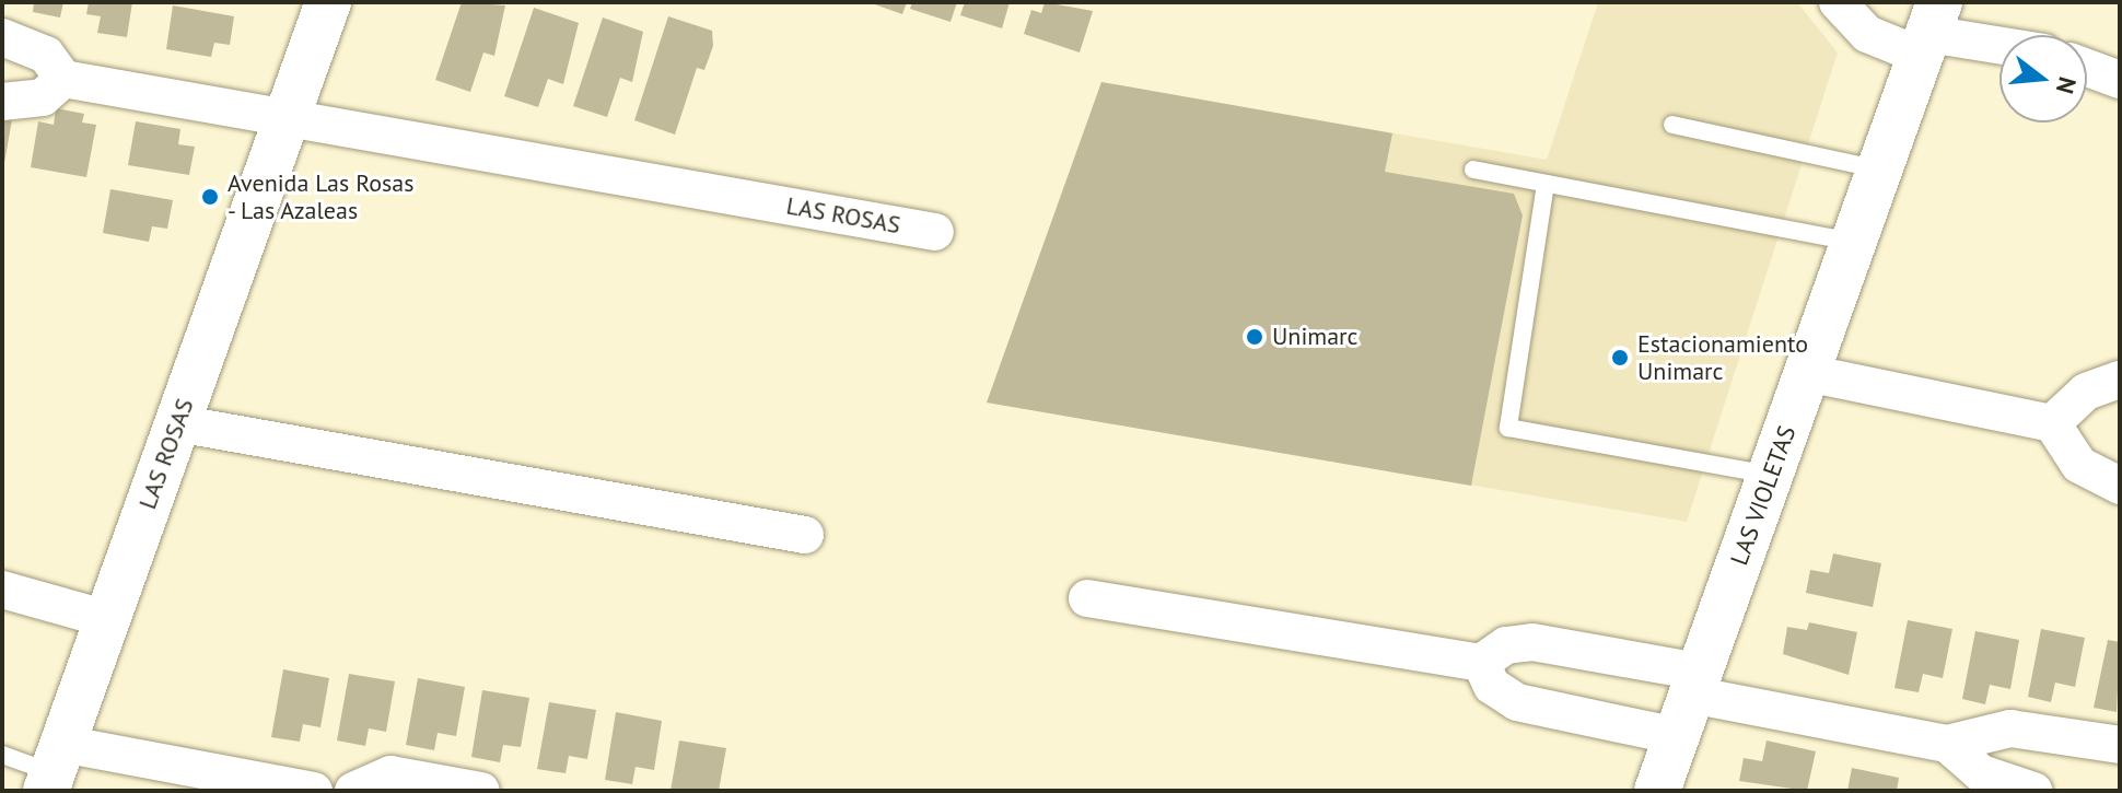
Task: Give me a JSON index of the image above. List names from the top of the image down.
{
  "streets": {
    "street": ["LAS ROSAS", "LAS VIOLETAS"]
  },
  "places": ["Avenida Las Rosas - Las Azaleas", "Unimarc", "Estacionamiento Unimarc"],
  "north": "right"
}
